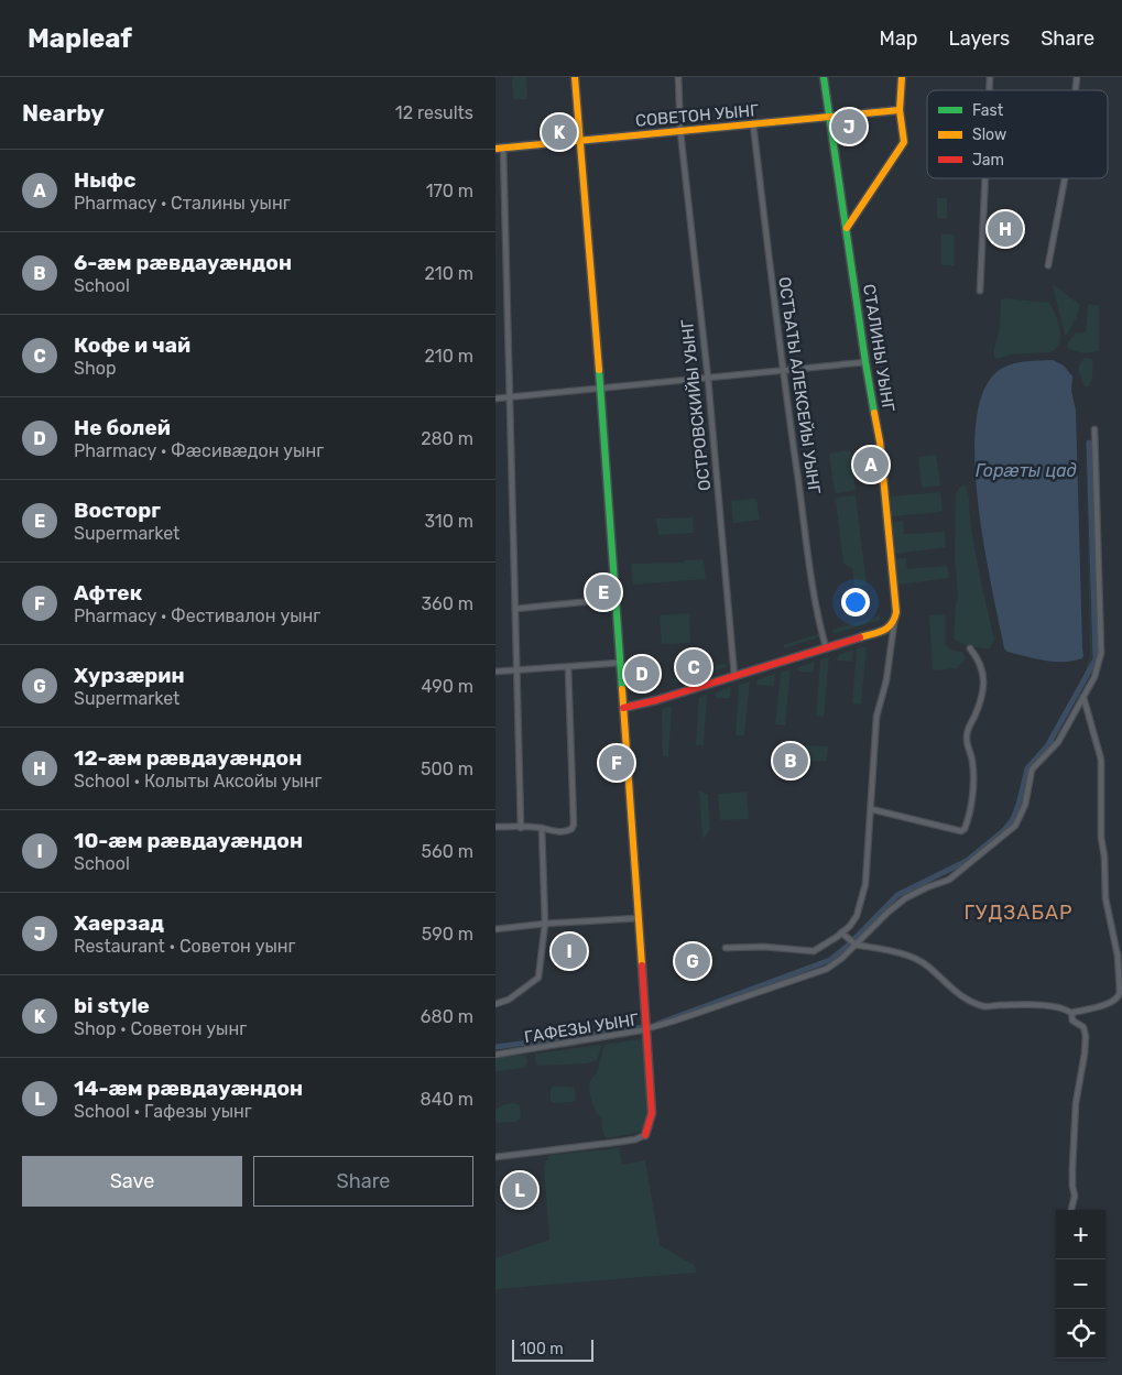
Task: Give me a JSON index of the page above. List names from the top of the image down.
{
  "streets": {
    "street": [
      "СОВЕТОН УЫНГ",
      "СТАЛИНЫ УЫНГ",
      "ОСТЪАТЫ АЛЕКСЕЙЫ УЫНГ",
      "ОСТРОВСКИЙЫ УЫНГ",
      "ГАФЕЗЫ УЫНГ"
    ]
  },
  "crossings": [
    ["СОВЕТОН УЫНГ", "СТАЛИНЫ УЫНГ"],
    ["СОВЕТОН УЫНГ", "ОСТЪАТЫ АЛЕКСЕЙЫ УЫНГ"],
    ["СОВЕТОН УЫНГ", "ОСТРОВСКИЙЫ УЫНГ"]
  ],
  "districts": ["ГУДЗАБАР"],
  "water": ["Горӕты цад"],
  "legend": ["Fast", "Slow", "Jam"],
  "scale_bar": "100 m",
  "page": {
    "header": "Mapleaf",
    "nav": ["Map", "Layers", "Share"],
    "heading": ["Nearby", "12 results"],
    "pins": [
      "J",
      "K",
      "H",
      "A",
      "E",
      "C",
      "D",
      "B",
      "F",
      "I",
      "G",
      "L"
    ],
    "list": [
      {
        "mark": "A",
        "name": "Ныфс",
        "note": "Pharmacy · Сталины уынг",
        "value": "170 m"
      },
      {
        "mark": "B",
        "name": "6-æм рӕвдауӕндон",
        "note": "School",
        "value": "210 m"
      },
      {
        "mark": "C",
        "name": "Кофе и чай",
        "note": "Shop",
        "value": "210 m"
      },
      {
        "mark": "D",
        "name": "Не болей",
        "note": "Pharmacy · Фæсивæдон уынг",
        "value": "280 m"
      },
      {
        "mark": "E",
        "name": "Восторг",
        "note": "Supermarket",
        "value": "310 m"
      },
      {
        "mark": "F",
        "name": "Афтек",
        "note": "Pharmacy · Фестивалон уынг",
        "value": "360 m"
      },
      {
        "mark": "G",
        "name": "Хурзæрин",
        "note": "Supermarket",
        "value": "490 m"
      },
      {
        "mark": "H",
        "name": "12-æм рӕвдауӕндон",
        "note": "School · Колыты Аксойы уынг",
        "value": "500 m"
      },
      {
        "mark": "I",
        "name": "10-æм рӕвдауӕндон",
        "note": "School",
        "value": "560 m"
      },
      {
        "mark": "J",
        "name": "Хаерзад",
        "note": "Restaurant · Советон уынг",
        "value": "590 m"
      },
      {
        "mark": "K",
        "name": "bi style",
        "note": "Shop · Советон уынг",
        "value": "680 m"
      },
      {
        "mark": "L",
        "name": "14-æм рӕвдауӕндон",
        "note": "School · Гафезы уынг",
        "value": "840 m"
      }
    ],
    "buttons": ["Save", "Share"],
    "map_buttons": ["+", "−"],
    "scale": "100 m"
  }
}
